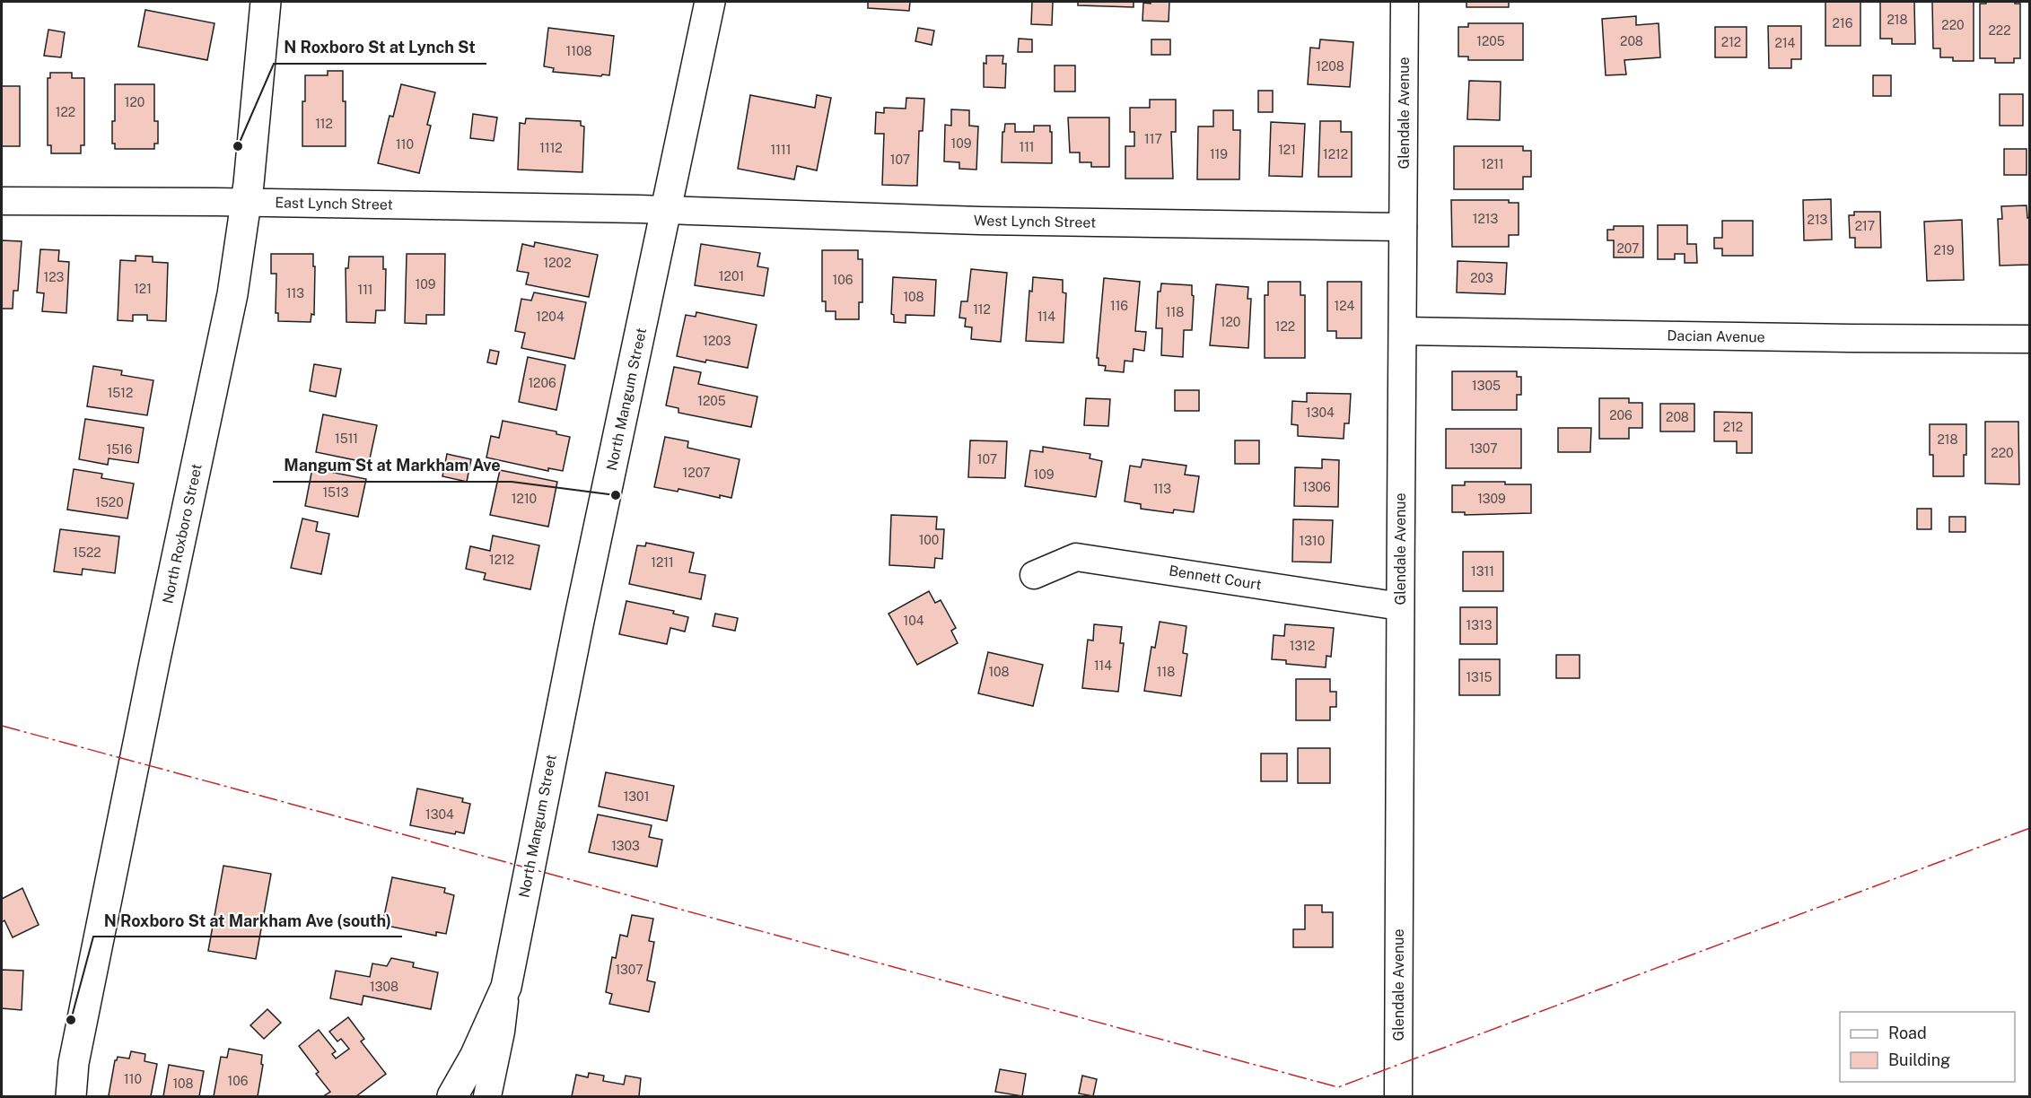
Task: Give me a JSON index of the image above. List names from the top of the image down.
{
  "streets": {
    "main road": ["North Mangum Street", "North Roxboro Street"],
    "street": [
      "Glendale Avenue",
      "East Lynch Street",
      "West Lynch Street",
      "Dacian Avenue",
      "Bennett Court"
    ]
  },
  "crossings": [
    ["Glendale Avenue", "West Lynch Street"],
    ["Glendale Avenue", "Dacian Avenue"],
    ["Glendale Avenue", "Bennett Court"],
    ["East Lynch Street", "West Lynch Street"],
    ["East Lynch Street", "North Mangum Street"],
    ["East Lynch Street", "North Roxboro Street"],
    ["West Lynch Street", "North Mangum Street"]
  ],
  "places": ["N Roxboro St at Lynch St", "Mangum St at Markham Ave", "N Roxboro St at Markham Ave (south)"],
  "house_numbers": [
    "218",
    "216",
    "220",
    "222",
    "1205",
    "208",
    "212",
    "214",
    "1108",
    "1208",
    "120",
    "122",
    "112",
    "117",
    "109",
    "110",
    "111",
    "1112",
    "1111",
    "121",
    "119",
    "1212",
    "107",
    "1211",
    "1213",
    "213",
    "217",
    "207",
    "219",
    "1202",
    "1201",
    "123",
    "203",
    "106",
    "109",
    "121",
    "111",
    "113",
    "108",
    "116",
    "124",
    "112",
    "118",
    "1204",
    "114",
    "120",
    "122",
    "1203",
    "1206",
    "1305",
    "1512",
    "1205",
    "1304",
    "206",
    "208",
    "212",
    "1511",
    "218",
    "1307",
    "1516",
    "220",
    "107",
    "1207",
    "109",
    "1306",
    "113",
    "1513",
    "1210",
    "1309",
    "1520",
    "100",
    "1310",
    "1522",
    "1212",
    "1211",
    "1311",
    "104",
    "1313",
    "1312",
    "114",
    "108",
    "118",
    "1315",
    "1301",
    "1304",
    "1303",
    "1307",
    "1308",
    "110",
    "106",
    "108"
  ],
  "legend": ["Road", "Building"]
}
